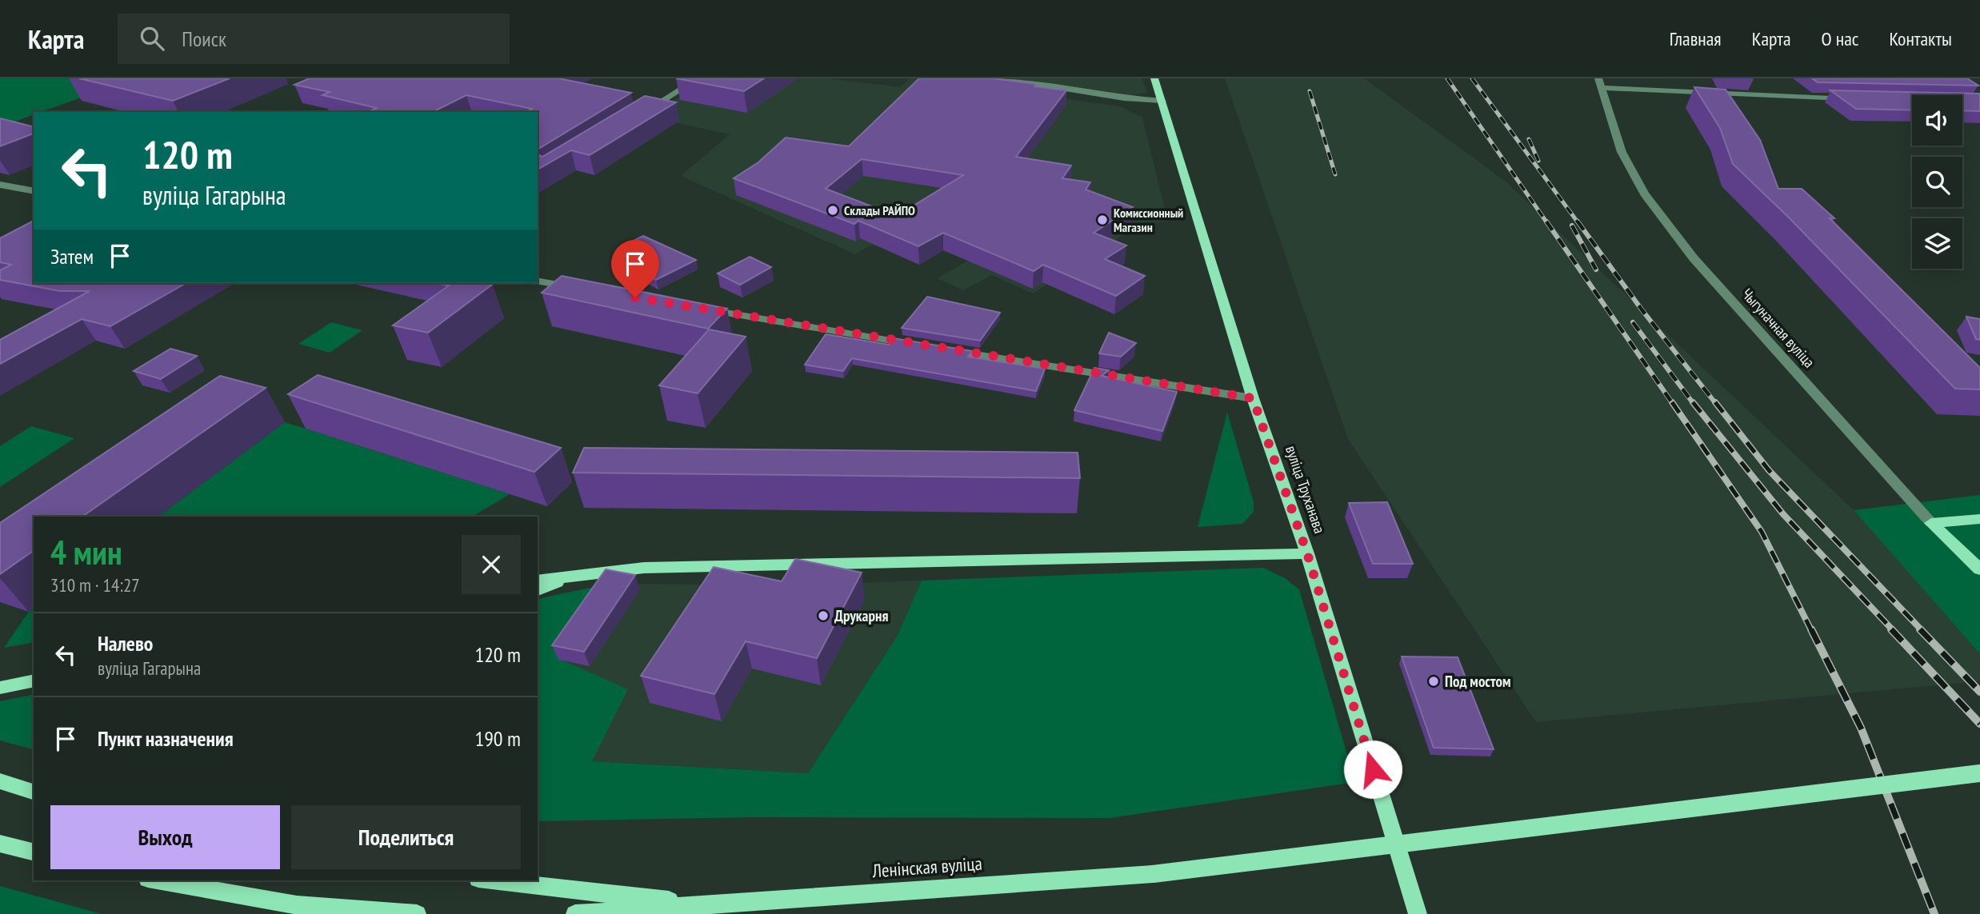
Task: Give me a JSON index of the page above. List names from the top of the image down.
{
  "streets": {
    "main road": ["Чыгуначная вуліца", "вуліца Труханава", "Ленінская вуліца"]
  },
  "places": [
    "Склады РАЙПО",
    "Комиссионный Магазин",
    "Друкарня",
    "Под мостом"
  ],
  "page": {
    "header": "Карта",
    "search": "Поиск",
    "nav": [
      "Главная",
      "Карта",
      "О нас",
      "Контакты"
    ],
    "turn": ["120 m", "вуліца Гагарына"],
    "then": "Затем",
    "heading": ["4 мин", "310 m · 14:27"],
    "list": [
      {
        "name": "Налево",
        "note": "вуліца Гагарына",
        "value": "120 m"
      },
      {
        "name": "Пункт назначения",
        "value": "190 m"
      }
    ],
    "buttons": ["Выход", "Поделиться"]
  }
}
